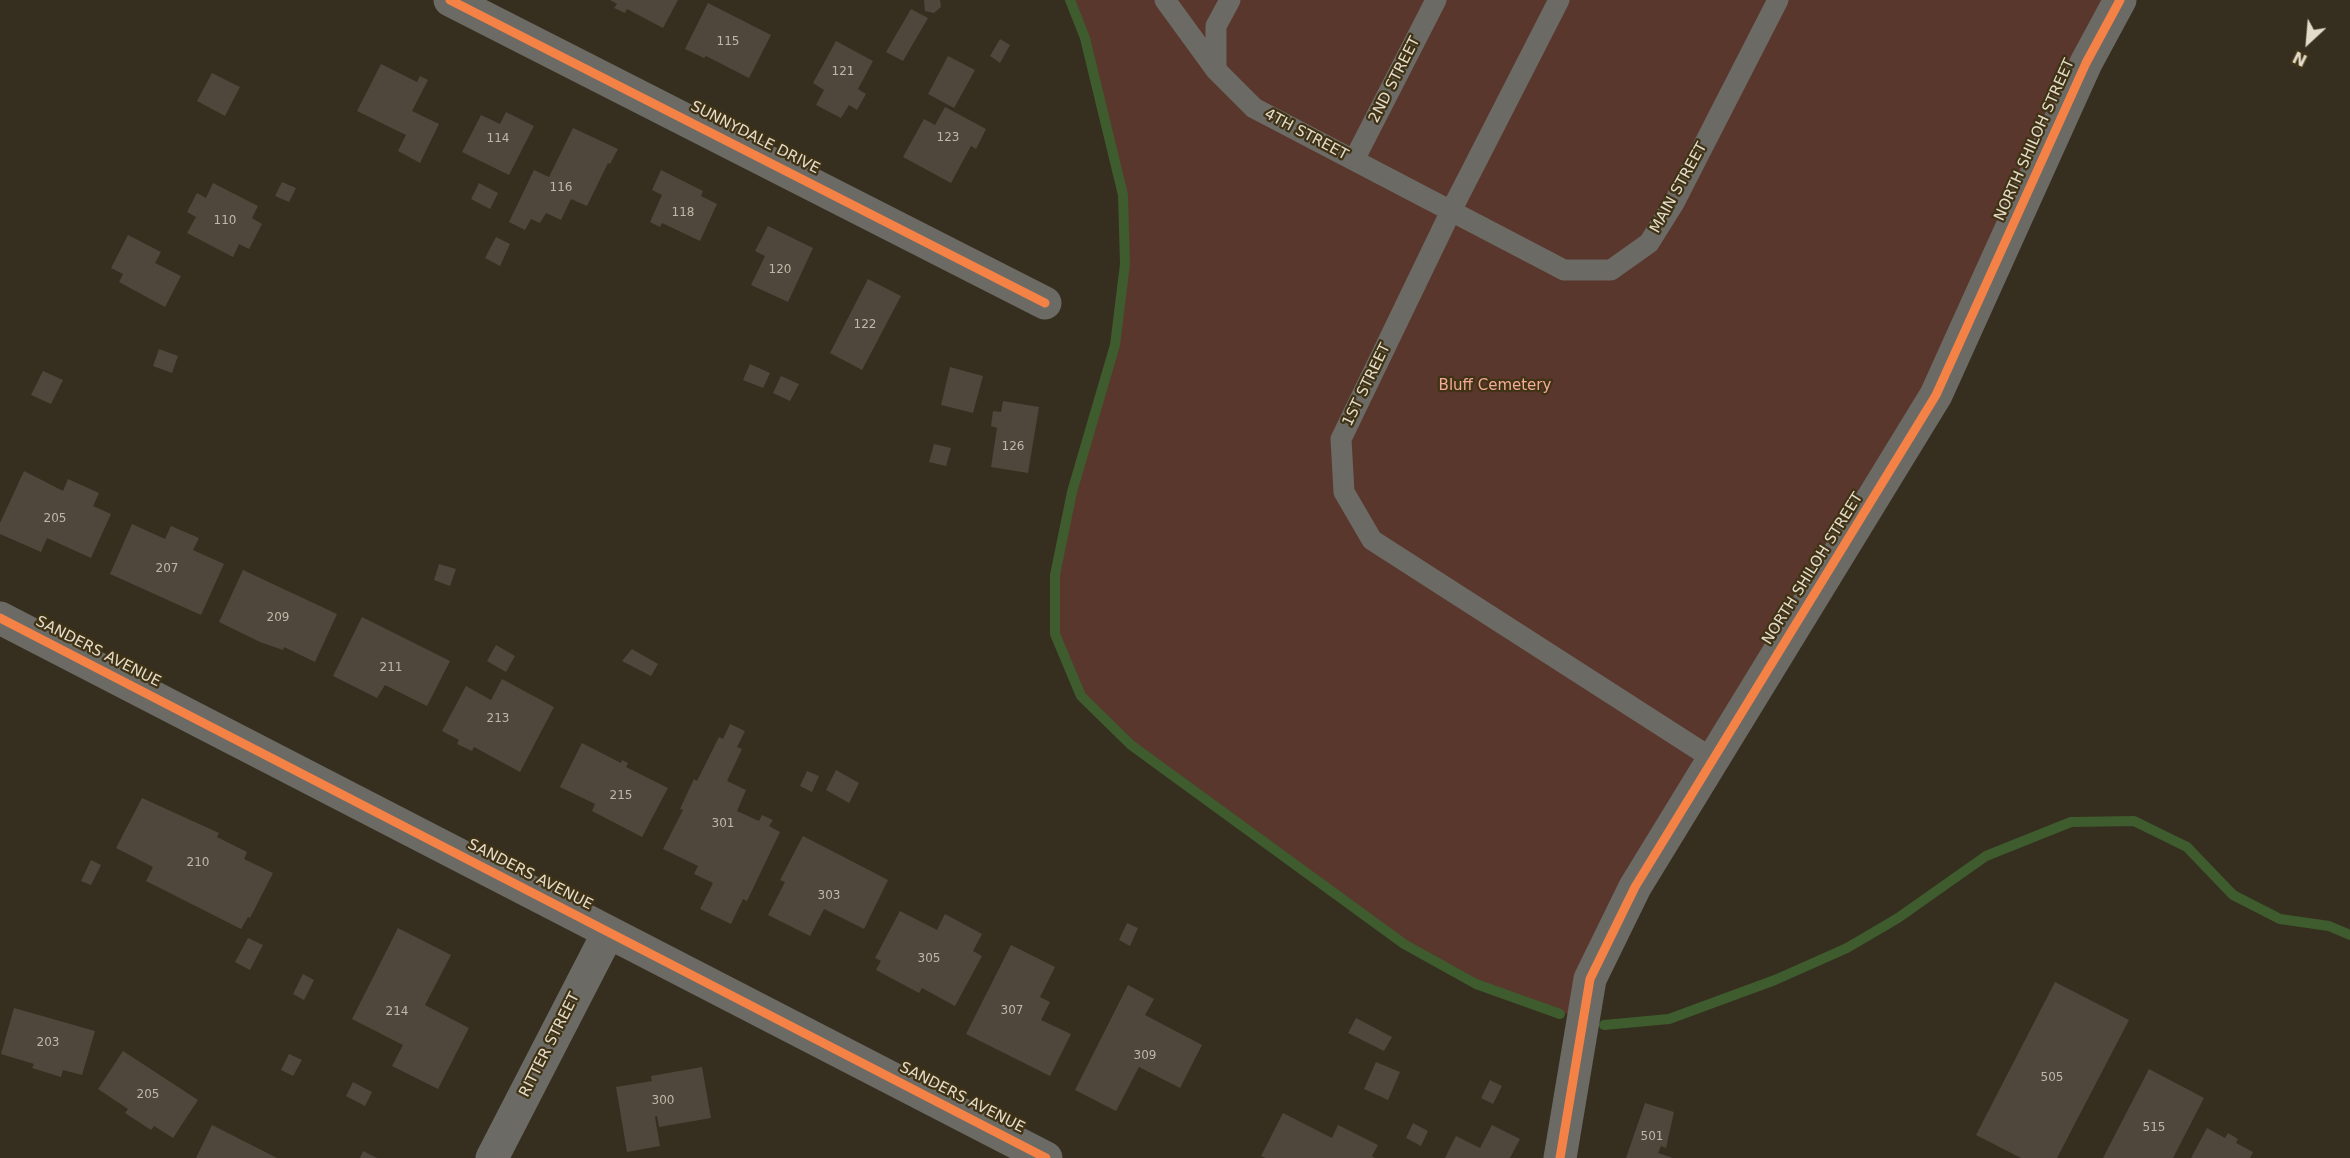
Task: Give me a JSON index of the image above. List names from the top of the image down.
{
  "streets": {
    "street": [
      "SUNNYDALE DRIVE",
      "NORTH SHILOH STREET",
      "SANDERS AVENUE",
      "RITTER STREET"
    ],
    "lane": [
      "2ND STREET",
      "4TH STREET",
      "MAIN STREET",
      "1ST STREET"
    ]
  },
  "crossings": [
    ["2ND STREET", "4TH STREET"],
    ["4TH STREET", "MAIN STREET"],
    ["4TH STREET", "1ST STREET"],
    ["NORTH SHILOH STREET", "1ST STREET"],
    ["MAIN STREET", "1ST STREET"],
    ["SANDERS AVENUE", "RITTER STREET"]
  ],
  "parks": ["Bluff Cemetery"],
  "house_numbers": [
    "115",
    "121",
    "123",
    "114",
    "116",
    "118",
    "110",
    "120",
    "122",
    "126",
    "205",
    "207",
    "209",
    "211",
    "213",
    "215",
    "301",
    "210",
    "303",
    "305",
    "307",
    "214",
    "203",
    "309",
    "505",
    "205",
    "300",
    "515",
    "501"
  ],
  "north": "bottom left"
}
